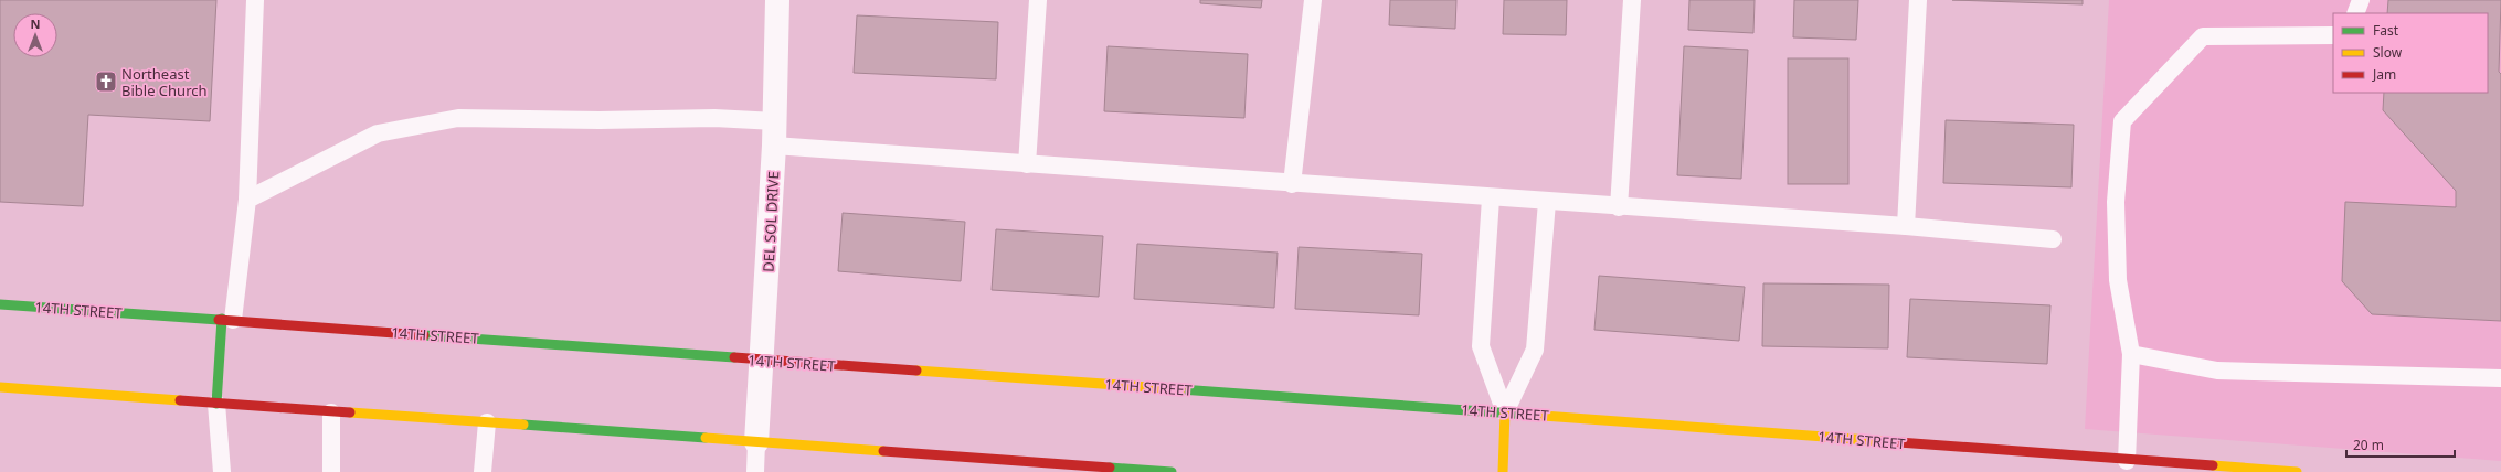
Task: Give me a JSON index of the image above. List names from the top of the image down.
{
  "streets": {
    "main road": ["14TH STREET"],
    "street": ["DEL SOL DRIVE"]
  },
  "crossings": [
    ["DEL SOL DRIVE", "14TH STREET"]
  ],
  "places": {
    "church": ["Northeast Bible Church"]
  },
  "legend": ["Fast", "Slow", "Jam"],
  "scale_bar": "20 m",
  "north": "top"
}
